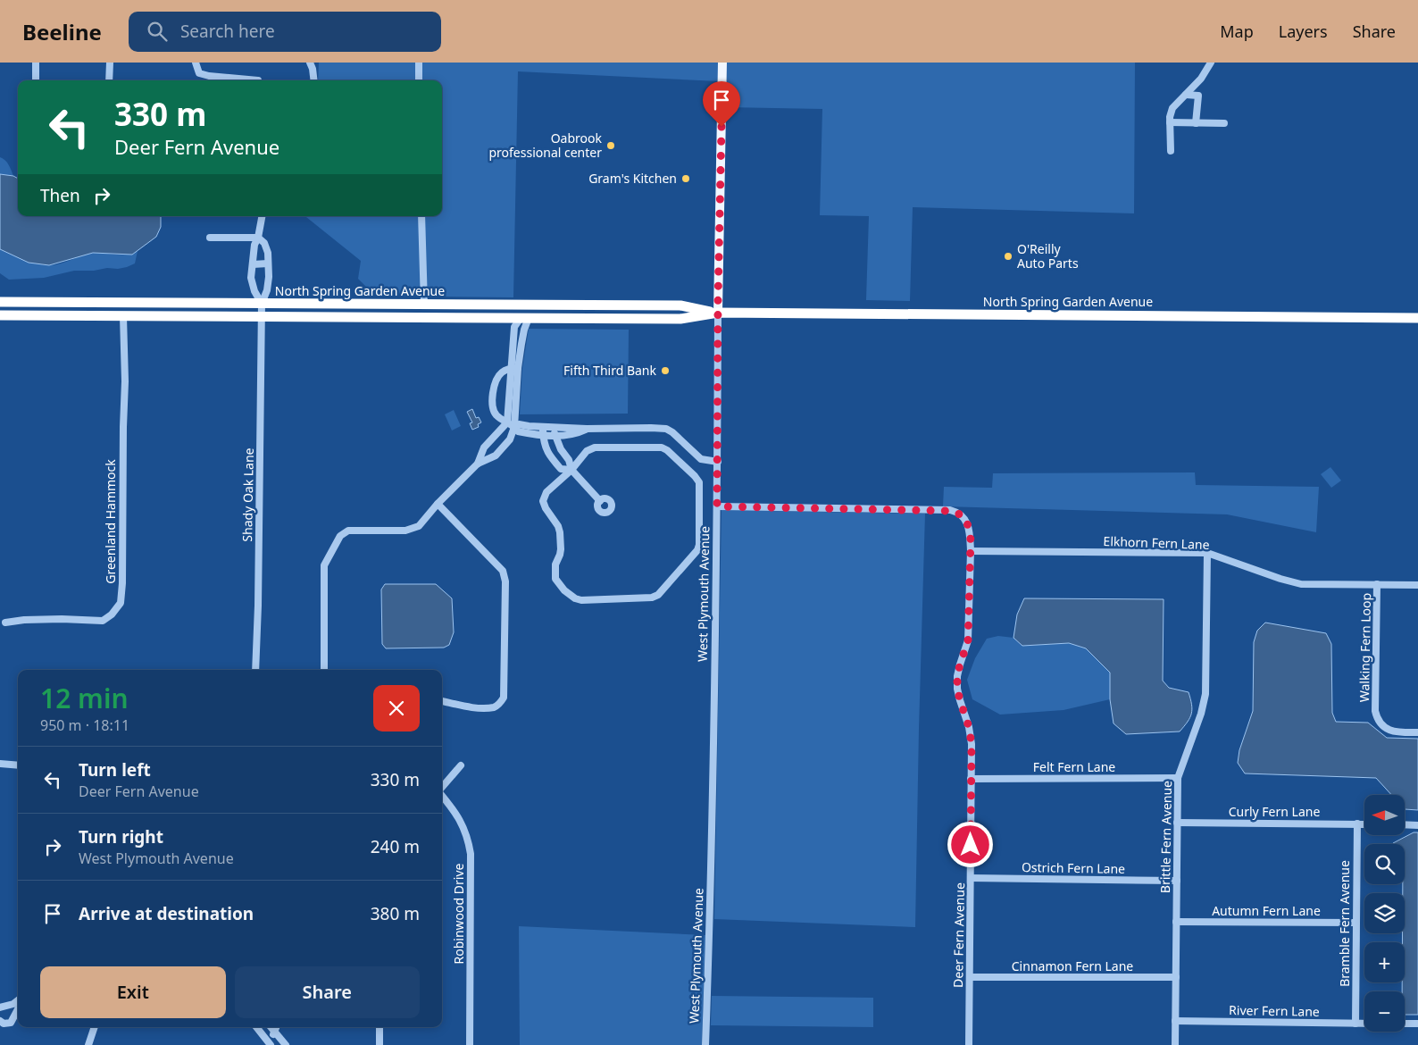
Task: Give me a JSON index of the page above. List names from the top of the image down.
{
  "streets": {
    "highway": ["North Spring Garden Avenue"],
    "main road": ["West Plymouth Avenue"],
    "street": [
      "Shady Oak Lane",
      "Greenland Hammock",
      "Elkhorn Fern Lane",
      "Walking Fern Loop",
      "Felt Fern Lane",
      "Curly Fern Lane",
      "Brittle Fern Avenue",
      "Ostrich Fern Lane",
      "Autumn Fern Lane",
      "Robinwood Drive",
      "Bramble Fern Avenue",
      "Deer Fern Avenue",
      "Cinnamon Fern Lane",
      "River Fern Lane"
    ]
  },
  "crossings": [
    ["North Spring Garden Avenue", "Shady Oak Lane"],
    ["North Spring Garden Avenue", "Greenland Hammock"],
    ["North Spring Garden Avenue", "West Plymouth Avenue"],
    ["Elkhorn Fern Lane", "Walking Fern Loop"],
    ["Elkhorn Fern Lane", "Brittle Fern Avenue"],
    ["Elkhorn Fern Lane", "Deer Fern Avenue"],
    ["West Plymouth Avenue", "Deer Fern Avenue"],
    ["Felt Fern Lane", "Brittle Fern Avenue"],
    ["Felt Fern Lane", "Deer Fern Avenue"],
    ["Curly Fern Lane", "Brittle Fern Avenue"],
    ["Curly Fern Lane", "Bramble Fern Avenue"],
    ["Brittle Fern Avenue", "Ostrich Fern Lane"],
    ["Brittle Fern Avenue", "Autumn Fern Lane"],
    ["Brittle Fern Avenue", "Cinnamon Fern Lane"],
    ["Brittle Fern Avenue", "River Fern Lane"],
    ["Ostrich Fern Lane", "Deer Fern Avenue"],
    ["Autumn Fern Lane", "Bramble Fern Avenue"],
    ["Bramble Fern Avenue", "River Fern Lane"],
    ["Deer Fern Avenue", "Cinnamon Fern Lane"]
  ],
  "places": [
    "Oabrook professional center",
    "Gram's Kitchen",
    "O'Reilly Auto Parts",
    "Fifth Third Bank"
  ],
  "north": "left",
  "page": {
    "header": "Beeline",
    "search": "Search here",
    "nav": ["Map", "Layers", "Share"],
    "turn": ["330 m", "Deer Fern Avenue"],
    "then": "Then",
    "heading": ["12 min", "950 m · 18:11"],
    "list": [
      {
        "name": "Turn left",
        "note": "Deer Fern Avenue",
        "value": "330 m"
      },
      {
        "name": "Turn right",
        "note": "West Plymouth Avenue",
        "value": "240 m"
      },
      {
        "name": "Arrive at destination",
        "value": "380 m"
      }
    ],
    "map_buttons": ["+", "−"],
    "buttons": ["Exit", "Share"]
  }
}
